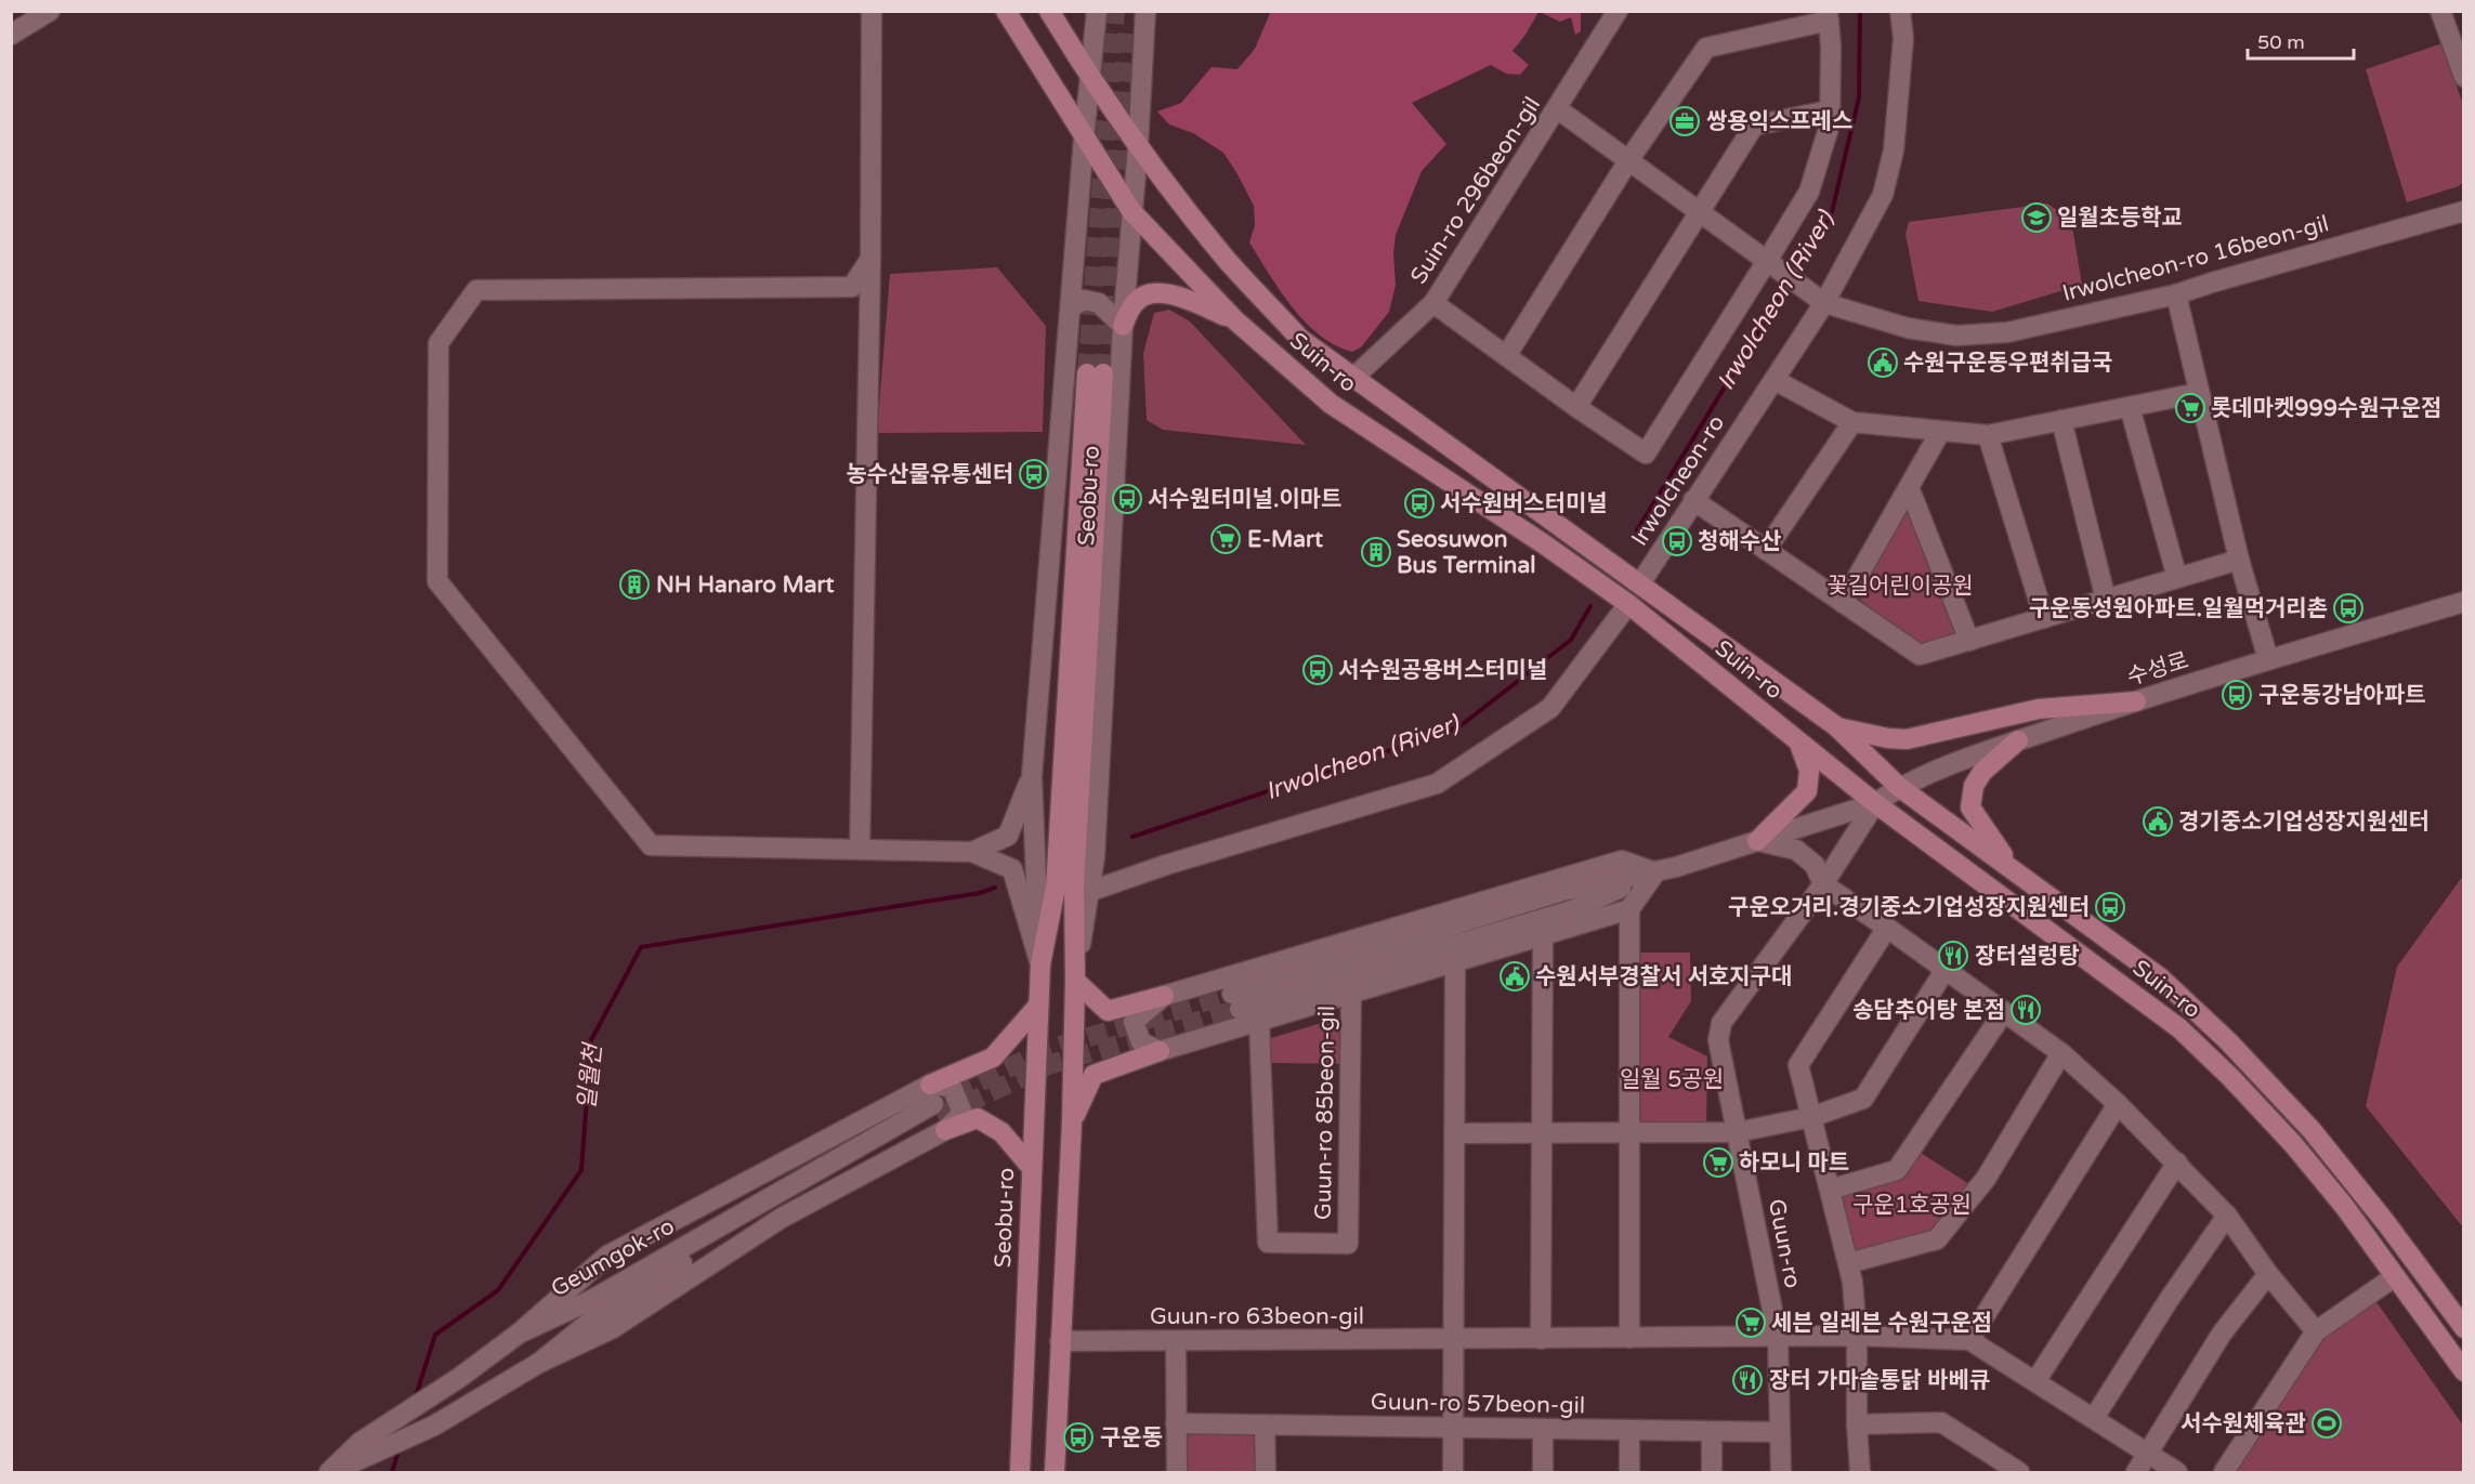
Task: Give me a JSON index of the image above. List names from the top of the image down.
{
  "streets": {
    "main road": ["Suin-ro", "Seobu-ro"],
    "street": [
      "Suin-ro 296beon-gil",
      "Irwolcheon-ro 16beon-gil",
      "Irwolcheon-ro",
      "수성로",
      "Guun-ro 85beon-gil",
      "Guun-ro",
      "Geumgok-ro",
      "Guun-ro 63beon-gil",
      "Guun-ro 57beon-gil"
    ]
  },
  "crossings": [
    ["Suin-ro 296beon-gil", "Suin-ro"],
    ["Irwolcheon-ro 16beon-gil", "Irwolcheon-ro"],
    ["Suin-ro", "Irwolcheon-ro"],
    ["Suin-ro", "Seobu-ro"],
    ["Suin-ro", "수성로"],
    ["Suin-ro", "Guun-ro 85beon-gil"],
    ["Suin-ro", "Guun-ro"],
    ["Seobu-ro", "Guun-ro 63beon-gil"],
    ["수성로", "Guun-ro 85beon-gil"],
    ["수성로", "Guun-ro"],
    ["Guun-ro 85beon-gil", "Guun-ro"],
    ["Guun-ro", "Guun-ro 63beon-gil"],
    ["Guun-ro", "Guun-ro 57beon-gil"]
  ],
  "water": ["Irwolcheon (River)", "일월천"],
  "parks": ["꽃길어린이공원", "일월 5공원", "구운1호공원"],
  "places": {
    "office": ["쌍용익스프레스"],
    "school or university": ["일월초등학교"],
    "public building": ["수원구운동우편취급국", "경기중소기업성장지원센터", "수원서부경찰서 서호지구대"],
    "supermarket": [
      "롯데마켓999수원구운점",
      "E-Mart",
      "하모니 마트",
      "세븐 일레븐 수원구운점"
    ],
    "bus stop": [
      "농수산물유통센터",
      "서수원터미널.이마트",
      "서수원버스터미널",
      "청해수산",
      "구운동성원아파트.일월먹거리촌",
      "서수원공용버스터미널",
      "구운동강남아파트",
      "구운오거리.경기중소기업성장지원센터",
      "구운동"
    ],
    "building": ["Seosuwon Bus Terminal", "NH Hanaro Mart"],
    "restaurant": ["장터설렁탕", "송담추어탕 본점", "장터 가마솥통닭 바베큐"],
    "sports": ["서수원체육관"]
  },
  "scale_bar": "50 m"
}
